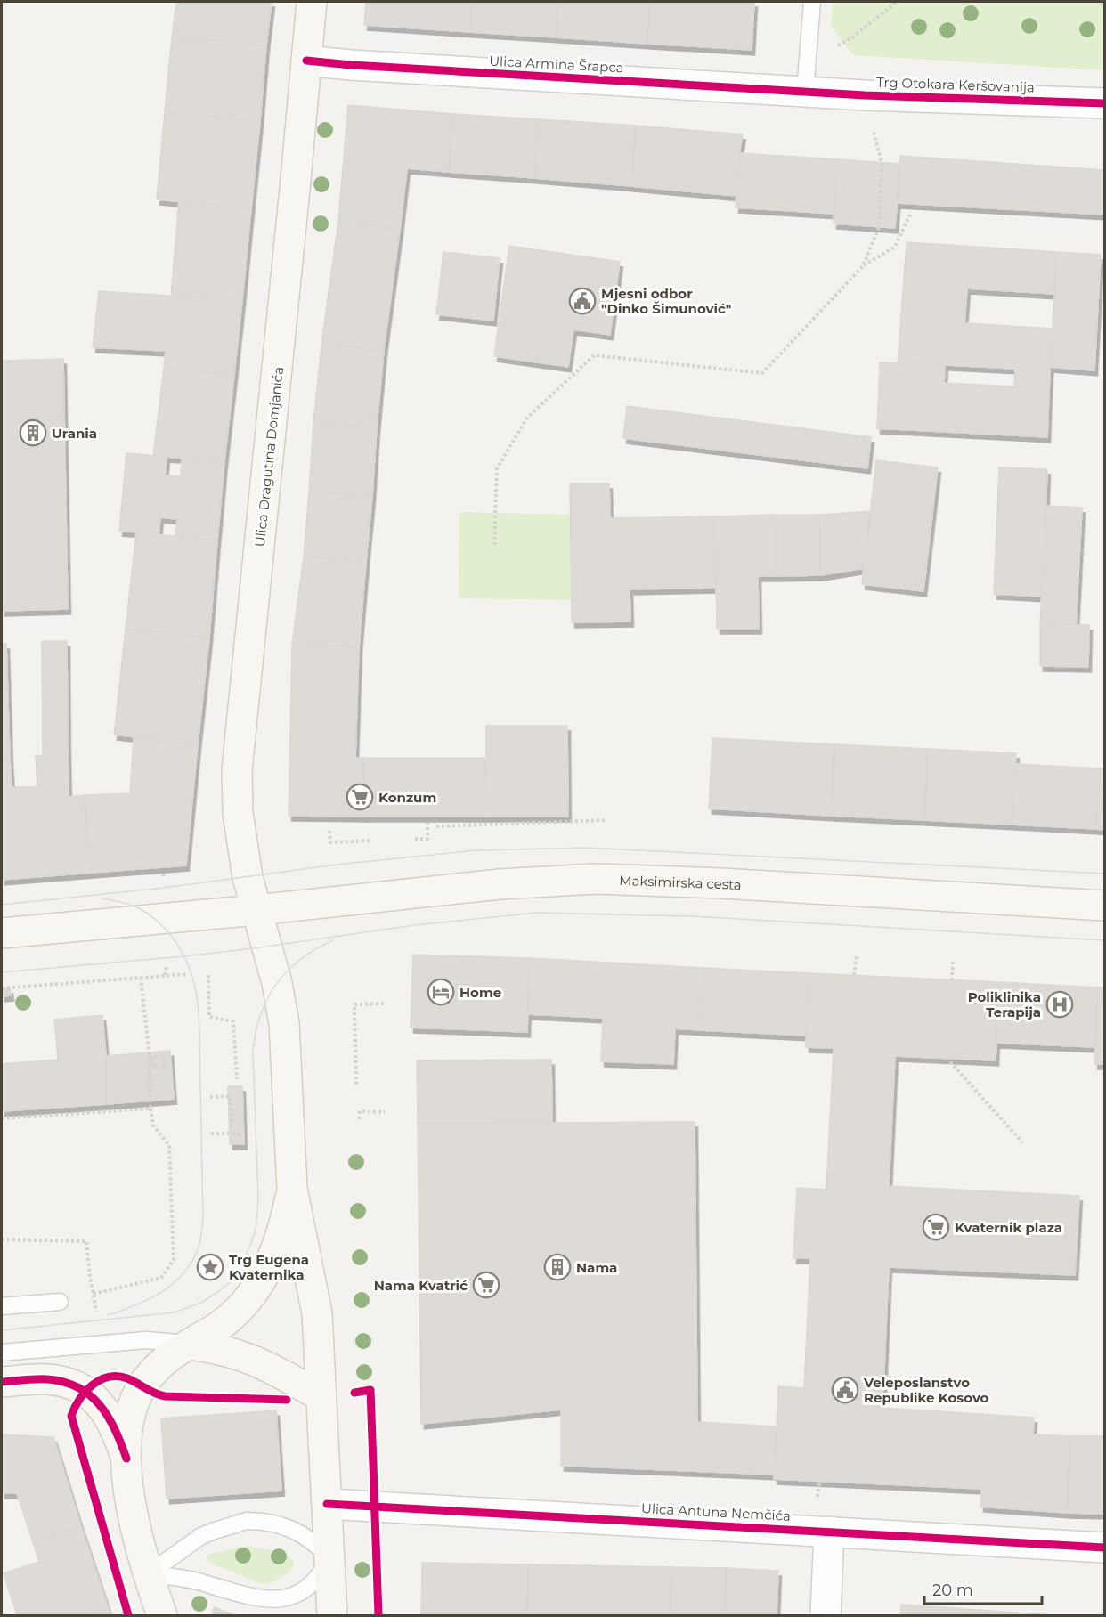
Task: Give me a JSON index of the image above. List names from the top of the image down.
{
  "streets": {
    "main road": ["Ulica Dragutina Domjanića", "Maksimirska cesta"],
    "street": ["Ulica Armina Šrapca", "Trg Otokara Keršovanija", "Ulica Antuna Nemčića"]
  },
  "crossings": [
    ["Ulica Armina Šrapca", "Trg Otokara Keršovanija"],
    ["Ulica Armina Šrapca", "Ulica Dragutina Domjanića"],
    ["Ulica Dragutina Domjanića", "Maksimirska cesta"]
  ],
  "places": {
    "public building": ["Mjesni odbor \"Dinko Šimunović\"", "Veleposlanstvo Republike Kosovo"],
    "building": ["Urania", "Nama"],
    "supermarket": ["Konzum", "Kvaternik plaza", "Nama Kvatrić"],
    "hotel": ["Home"],
    "hospital": ["Poliklinika Terapija"],
    "place": ["Trg Eugena Kvaternika"]
  },
  "scale_bar": "20 m"
}
